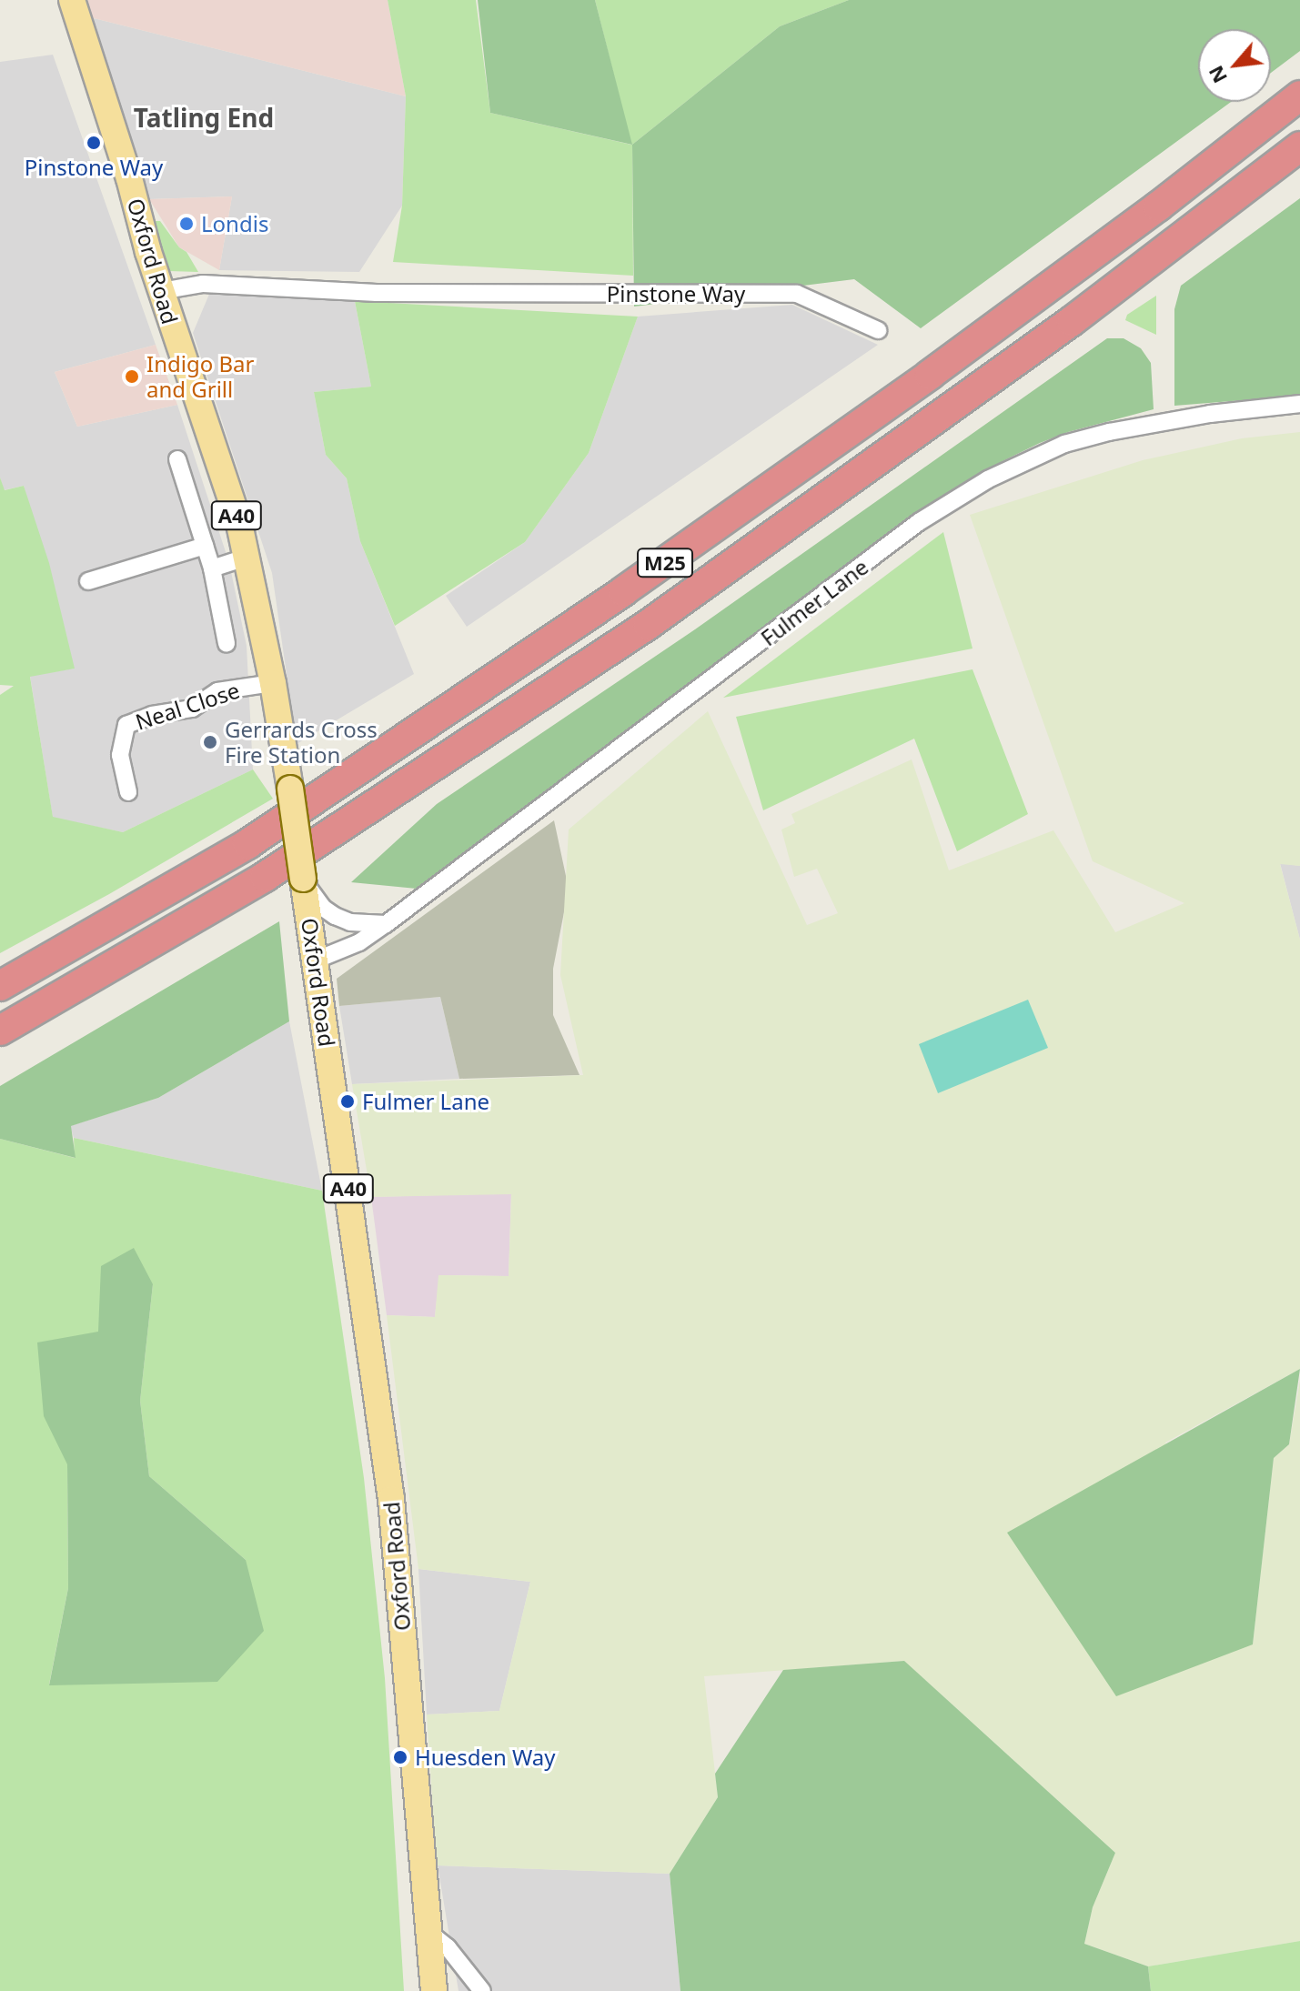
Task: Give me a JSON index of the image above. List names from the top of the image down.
{
  "streets": {
    "highway": ["M25"],
    "main road": ["Oxford Road", "A40"],
    "street": ["Pinstone Way", "Fulmer Lane", "Neal Close"]
  },
  "crossings": [
    ["Oxford Road", "Pinstone Way"],
    ["Oxford Road", "A40"],
    ["Oxford Road", "Fulmer Lane"],
    ["Oxford Road", "Neal Close"]
  ],
  "districts": ["Tatling End"],
  "places": [
    "Pinstone Way",
    "Londis",
    "Indigo Bar and Grill",
    "Gerrards Cross Fire Station",
    "Fulmer Lane",
    "Huesden Way"
  ],
  "north": "bottom left"
}
